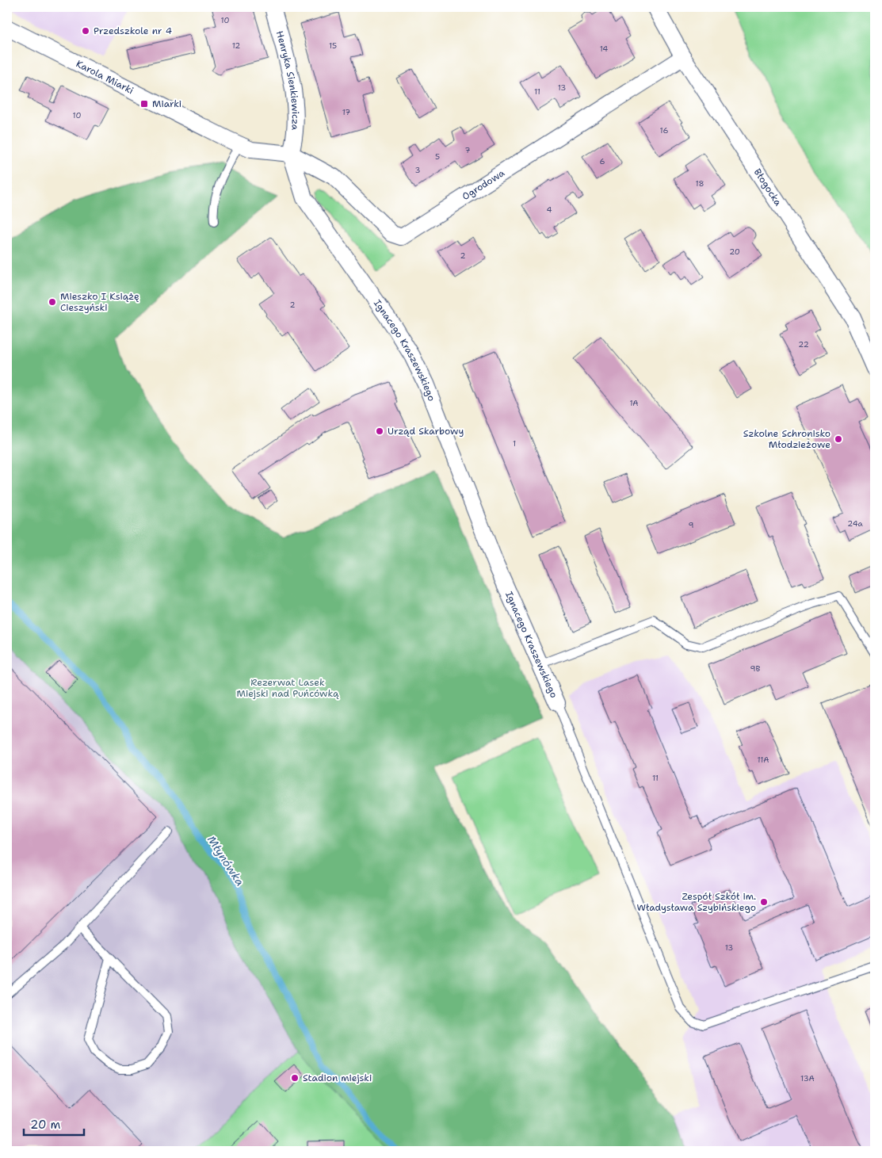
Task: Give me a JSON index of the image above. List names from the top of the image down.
{
  "streets": {
    "street": [
      "Karola Miarki",
      "Henryka Sienkiewicza",
      "Ogrodowa",
      "Błogocka",
      "Ignacego Kraszewskiego"
    ]
  },
  "crossings": [
    ["Karola Miarki", "Henryka Sienkiewicza"],
    ["Karola Miarki", "Ogrodowa"],
    ["Karola Miarki", "Ignacego Kraszewskiego"],
    ["Henryka Sienkiewicza", "Ogrodowa"],
    ["Henryka Sienkiewicza", "Ignacego Kraszewskiego"],
    ["Ogrodowa", "Błogocka"],
    ["Ogrodowa", "Ignacego Kraszewskiego"]
  ],
  "water": ["Młynówka"],
  "parks": ["Rezerwat Lasek Miejski nad Puńcówką"],
  "places": {
    "other": [
      "Przedszkole nr 4",
      "Mieszko I Książę Cieszyński",
      "Urząd Skarbowy",
      "Szkolne Schronisko Młodzieżowe",
      "Zespół Szkół im. Władysława Szybińskiego",
      "Stadion miejski"
    ],
    "transit": ["Miarki"]
  },
  "house_numbers": [
    "10",
    "12",
    "15",
    "14",
    "13",
    "11",
    "17",
    "10",
    "16",
    "7",
    "5",
    "6",
    "3",
    "18",
    "4",
    "20",
    "2",
    "2",
    "22",
    "1A",
    "1",
    "24a",
    "9",
    "9B",
    "11A",
    "11",
    "13",
    "13A"
  ],
  "scale_bar": "20 m"
}
